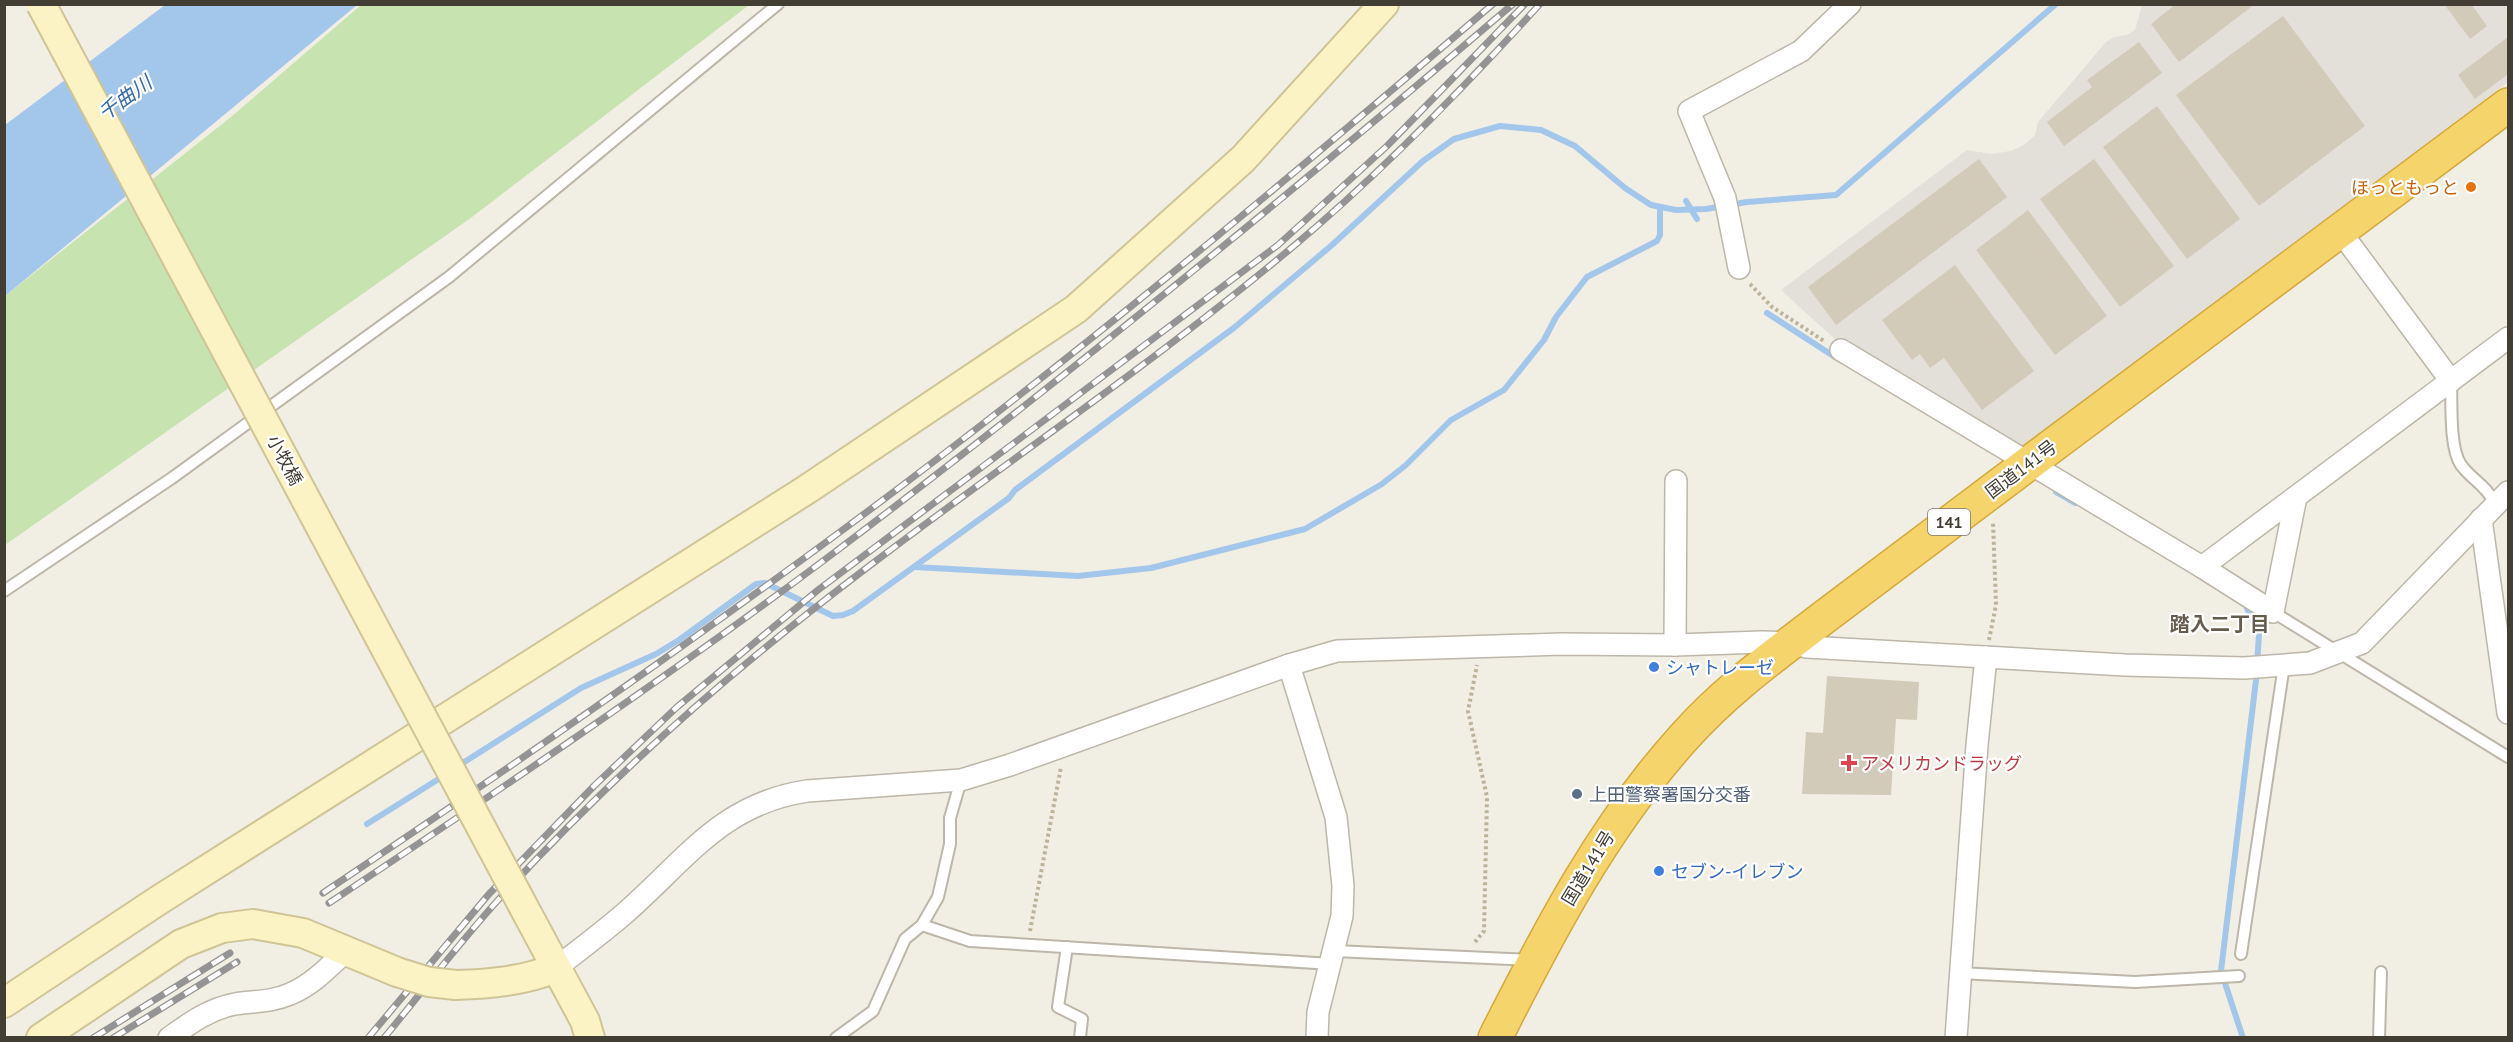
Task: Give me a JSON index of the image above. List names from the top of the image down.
{
  "streets": {
    "highway": ["国道141号", "141"],
    "street": ["小牧橋"]
  },
  "districts": ["踏入二丁目"],
  "water": ["千曲川"],
  "places": {
    "other": [
      "ほっともっと",
      "シャトレーゼ",
      "上田警察署国分交番",
      "セブン-イレブン"
    ],
    "health": ["アメリカンドラッグ"]
  }
}
